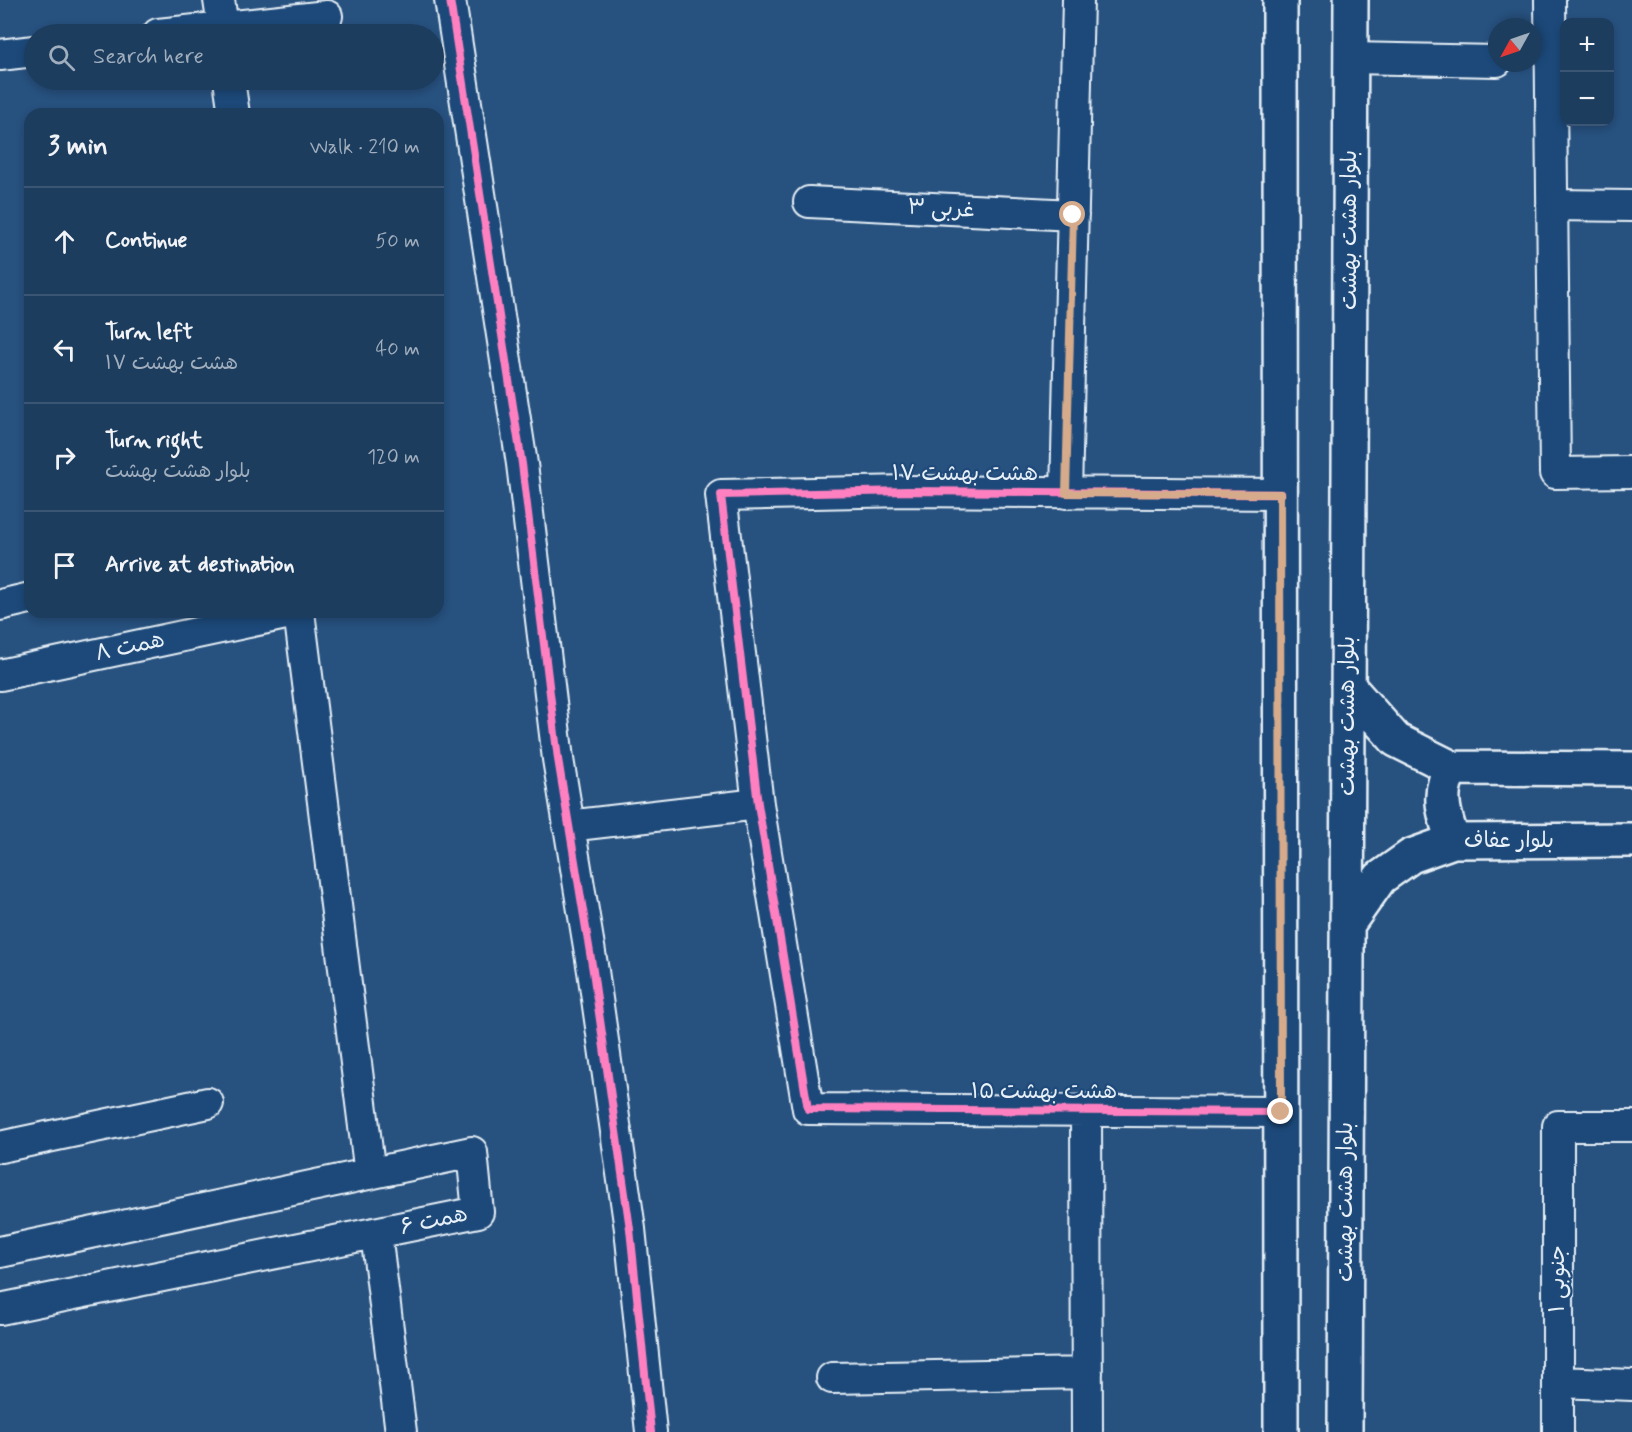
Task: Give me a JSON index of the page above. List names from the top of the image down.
{
  "streets": {
    "street": [
      "غربی ۳",
      "بلوار هشت بهشت",
      "هشت بهشت ۱۷",
      "همت ۸",
      "بلوار عفاف",
      "هشت بهشت ۱۵",
      "همت ۶",
      "جنوبی ۱"
    ]
  },
  "crossings": [
    ["بلوار هشت بهشت", "بلوار عفاف"],
    ["هشت بهشت ۱۷", "هشت بهشت ۱۵"]
  ],
  "north": "bottom left",
  "page": {
    "map_buttons": ["+", "−"],
    "search": "Search here",
    "heading": ["3 min", "Walk · 210 m"],
    "list": [
      ["Continue", "50 m"],
      ["Turn left", "هشت بهشت ۱۷", "40 m"],
      ["Turn right", "بلوار هشت بهشت", "120 m"],
      "Arrive at destination"
    ]
  }
}
